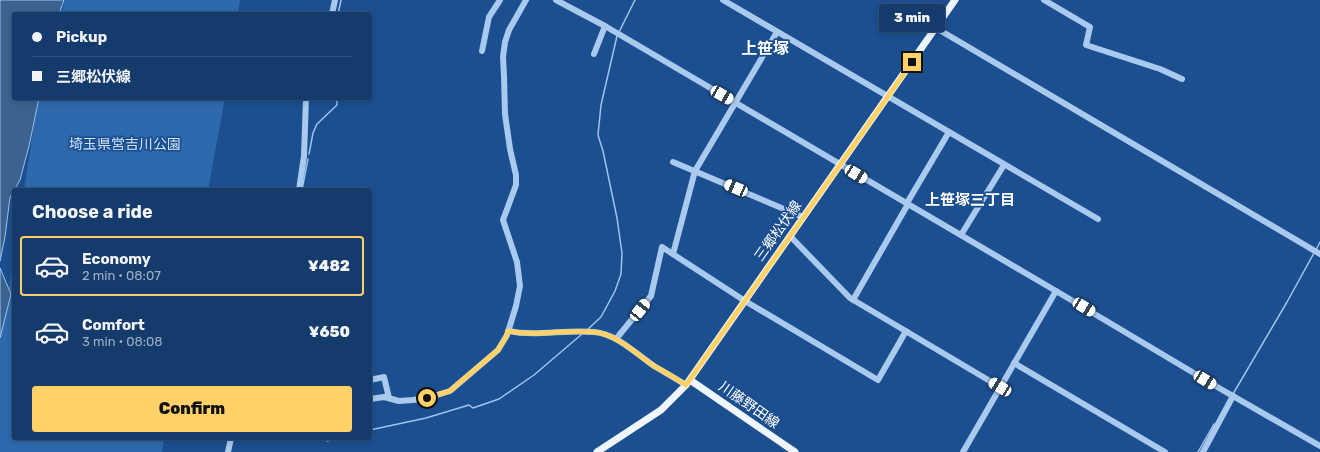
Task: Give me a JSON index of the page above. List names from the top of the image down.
{
  "streets": {
    "main road": ["三郷松伏線", "川藤野田線"]
  },
  "crossings": [
    ["三郷松伏線", "川藤野田線"]
  ],
  "districts": ["上笹塚", "上笹塚三丁目"],
  "parks": ["埼玉県営吉川公園"],
  "page": {
    "bubble": "3 min",
    "banner": ["Pickup", "三郷松伏線"],
    "heading": "Choose a ride",
    "list": [
      {
        "name": "Economy",
        "note": "2 min · 08:07",
        "value": "¥482"
      },
      {
        "name": "Comfort",
        "note": "3 min · 08:08",
        "value": "¥650"
      }
    ],
    "buttons": "Confirm"
  }
}
